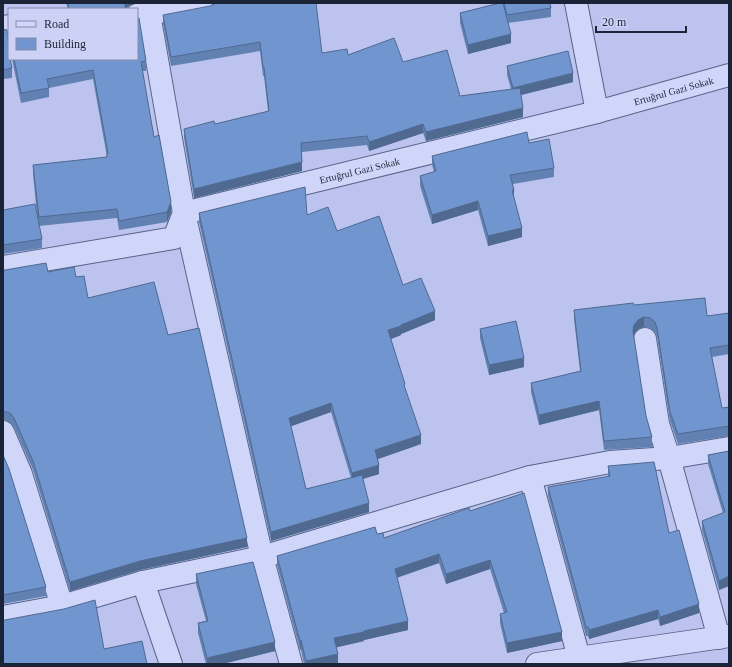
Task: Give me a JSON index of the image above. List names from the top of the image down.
{
  "streets": {
    "street": ["Ertuğrul Gazi Sokak"]
  },
  "legend": ["Road", "Building"],
  "scale_bar": "20 m"
}
